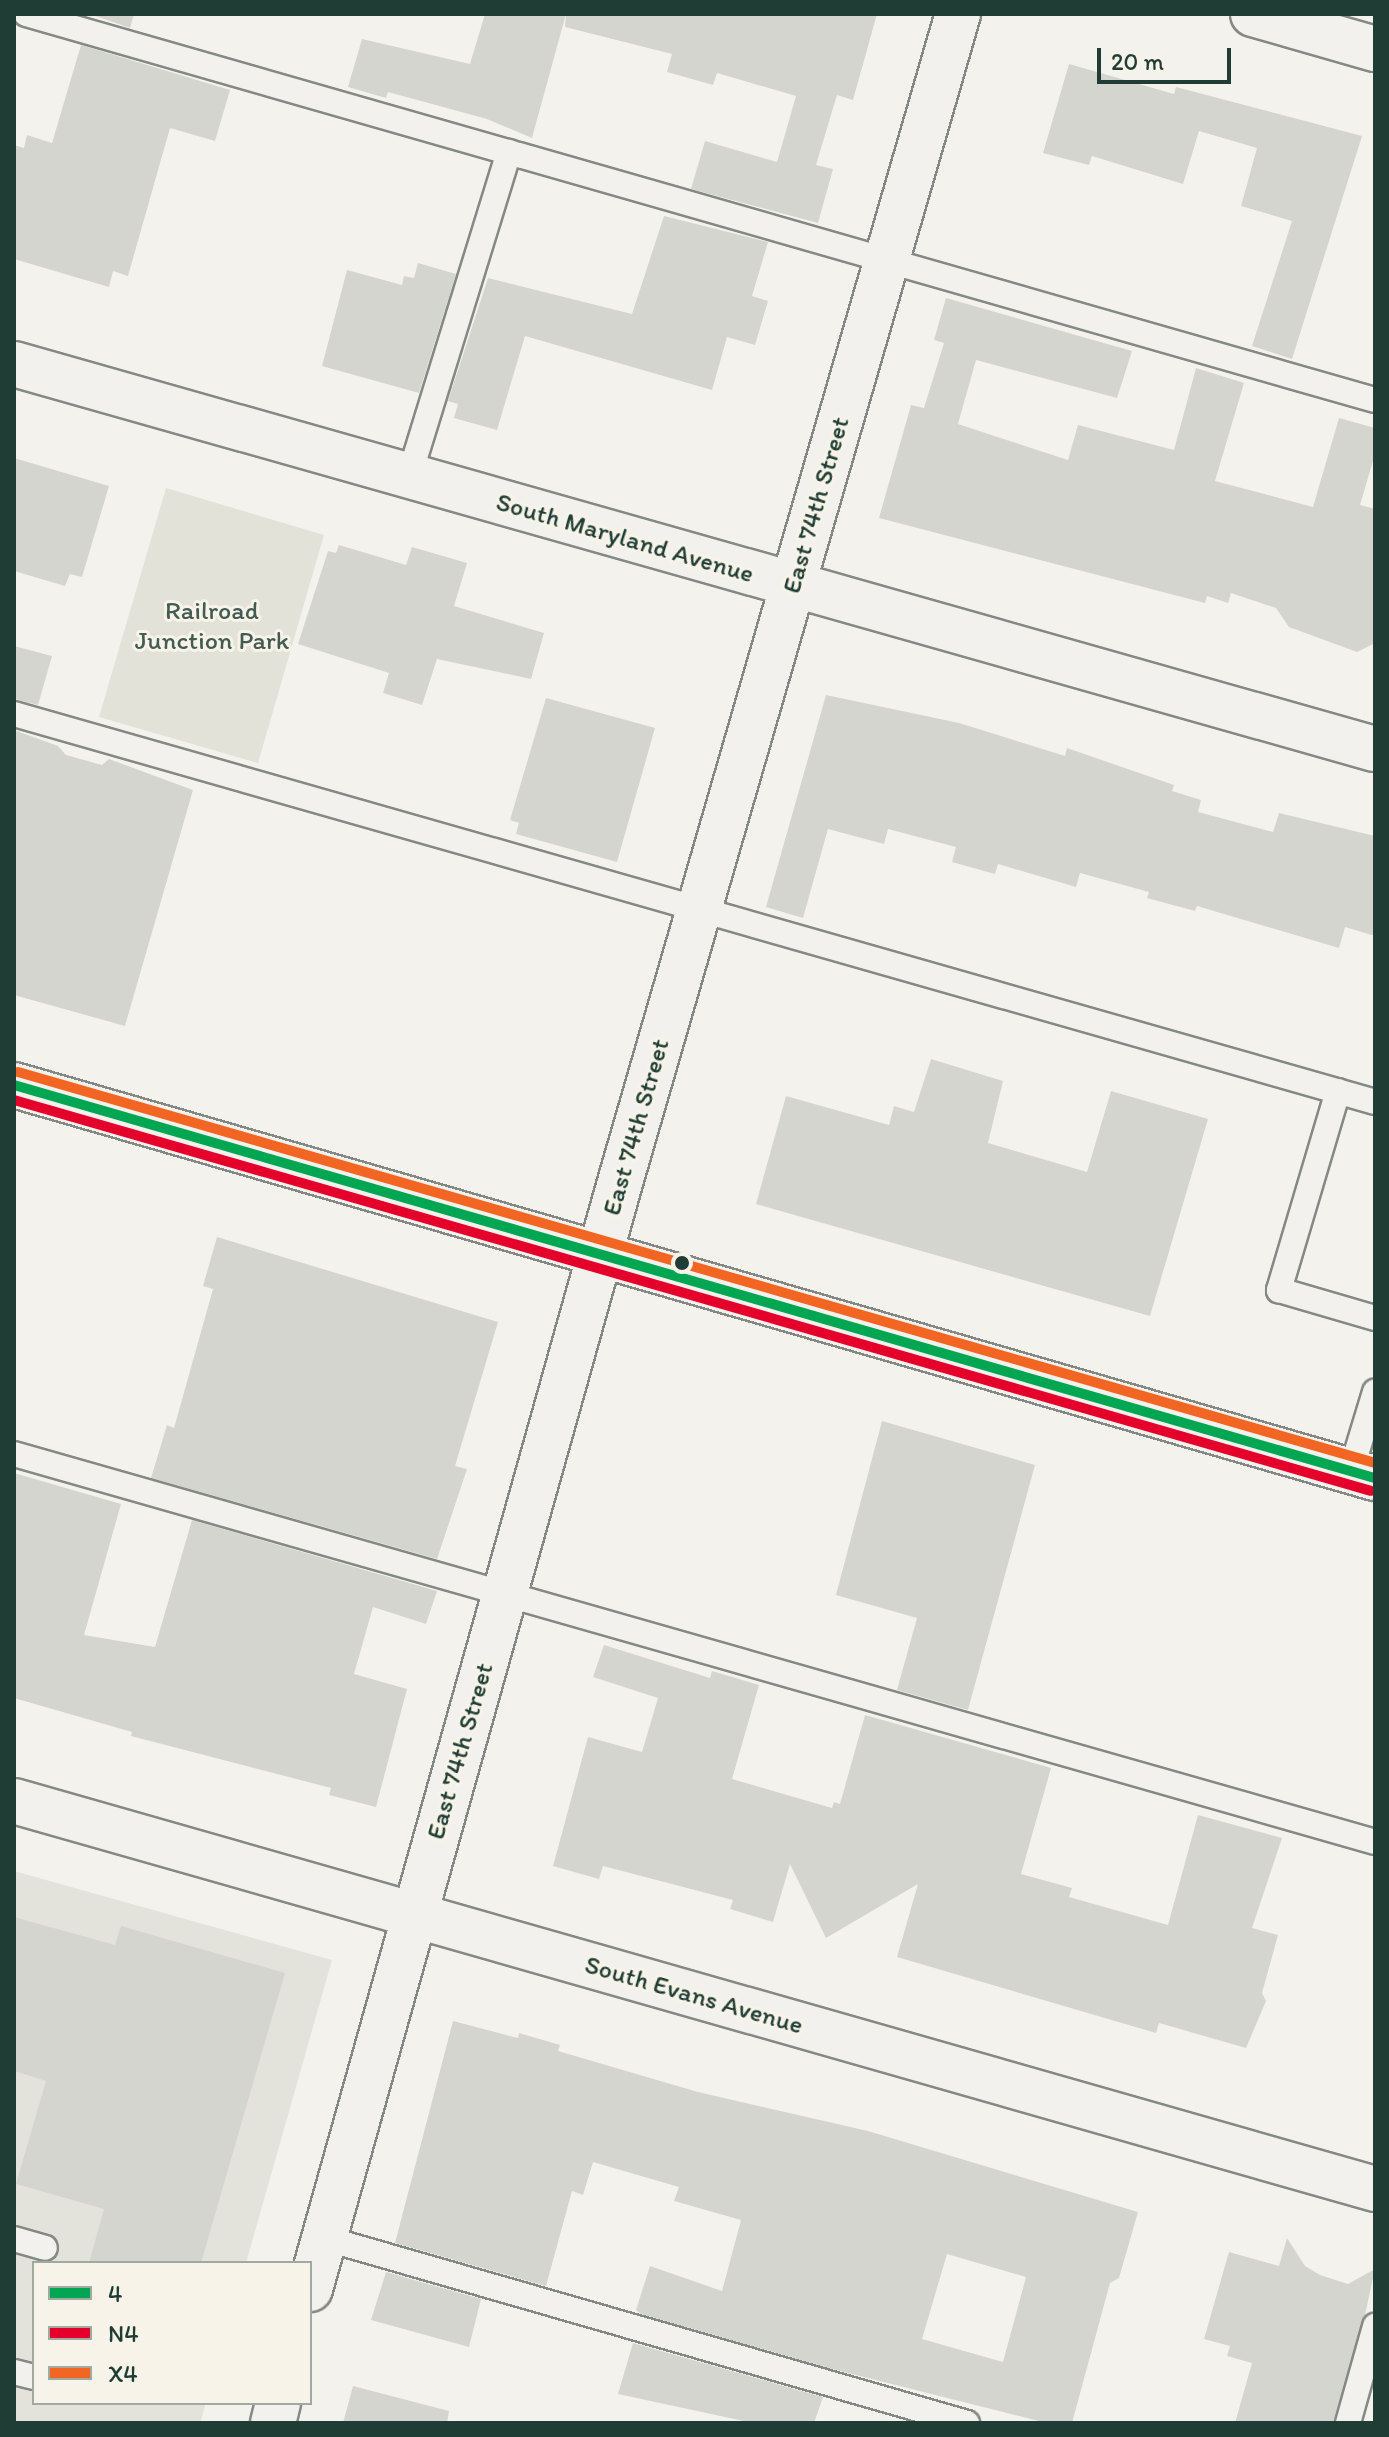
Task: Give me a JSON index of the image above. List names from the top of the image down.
{
  "streets": {
    "street": ["East 74th Street", "South Maryland Avenue", "South Evans Avenue"]
  },
  "crossings": [
    ["East 74th Street", "South Maryland Avenue"],
    ["East 74th Street", "South Evans Avenue"]
  ],
  "parks": ["Railroad Junction Park"],
  "lines": ["transit line X4", "transit line 4", "transit line N4"],
  "legend": ["4", "N4", "X4"],
  "scale_bar": "20 m"
}
